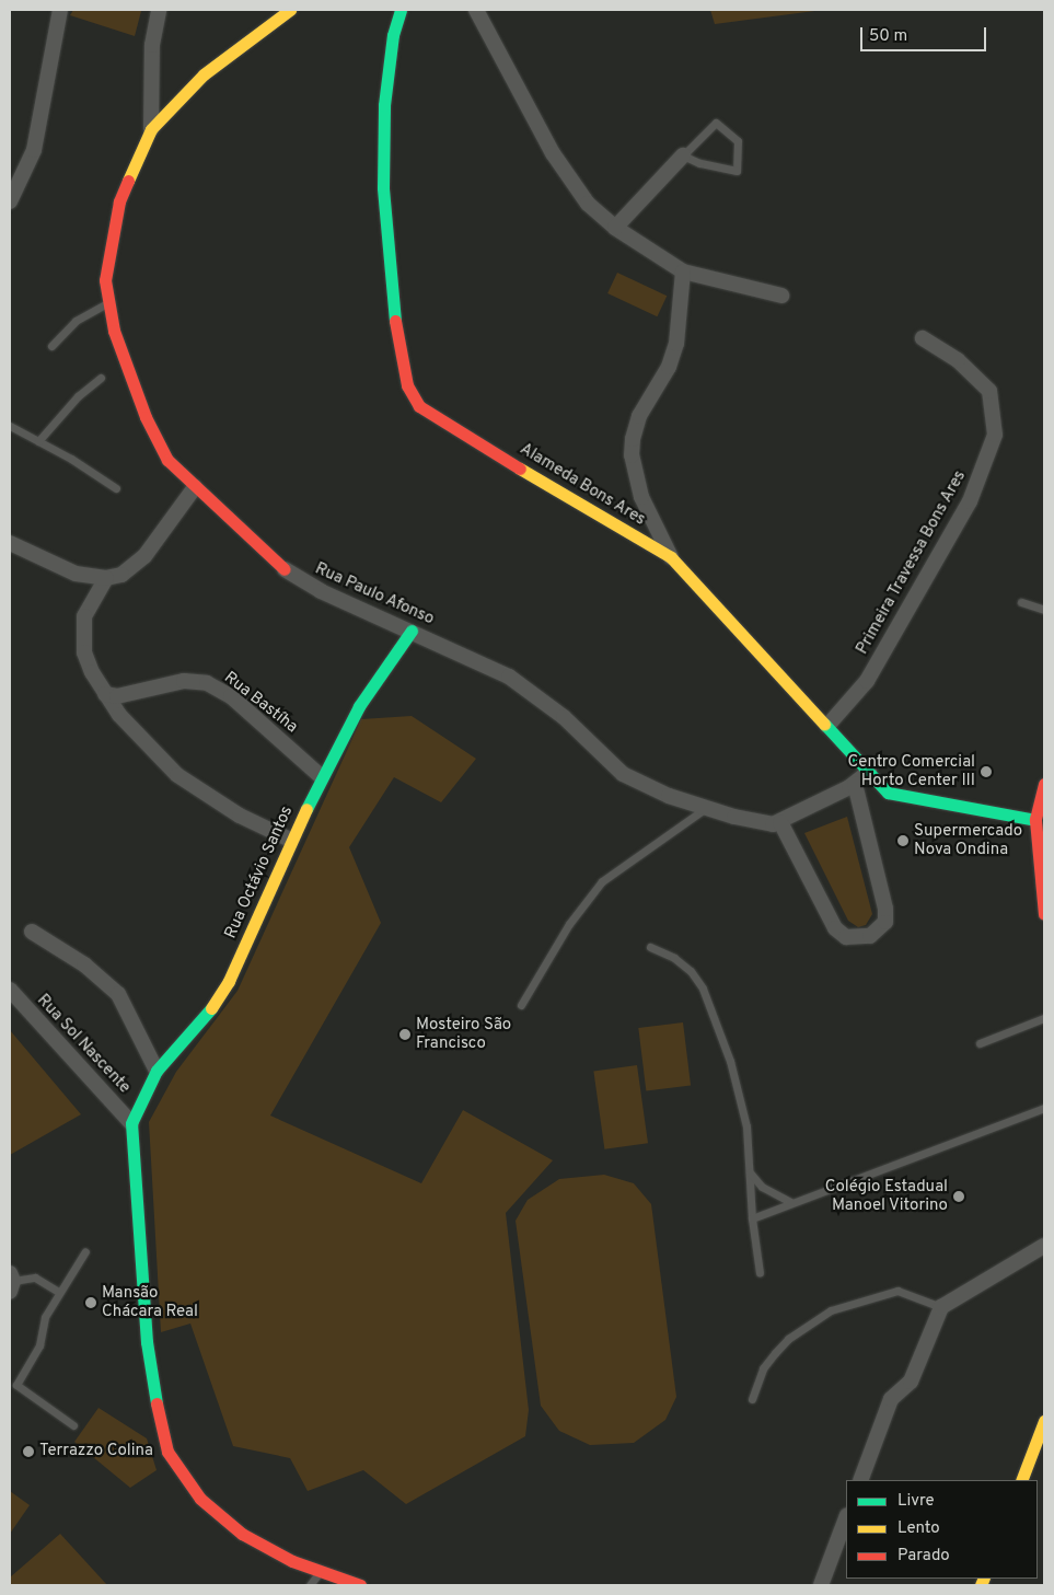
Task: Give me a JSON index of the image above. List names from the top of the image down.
{
  "streets": {
    "street": [
      "Alameda Bons Ares",
      "Primeira Travessa Bons Ares",
      "Rua Paulo Afonso",
      "Rua Bastíha",
      "Rua Octávio Santos",
      "Rua Sol Nascente"
    ]
  },
  "crossings": [
    ["Alameda Bons Ares", "Primeira Travessa Bons Ares"],
    ["Rua Paulo Afonso", "Rua Octávio Santos"],
    ["Rua Bastíha", "Rua Octávio Santos"],
    ["Rua Octávio Santos", "Rua Sol Nascente"]
  ],
  "places": [
    "Centro Comercial Horto Center III",
    "Supermercado Nova Ondina",
    "Mosteiro São Francisco",
    "Colégio Estadual Manoel Vitorino",
    "Mansão Chácara Real",
    "Terrazzo Colina"
  ],
  "legend": ["Livre", "Lento", "Parado"],
  "scale_bar": "50 m"
}
